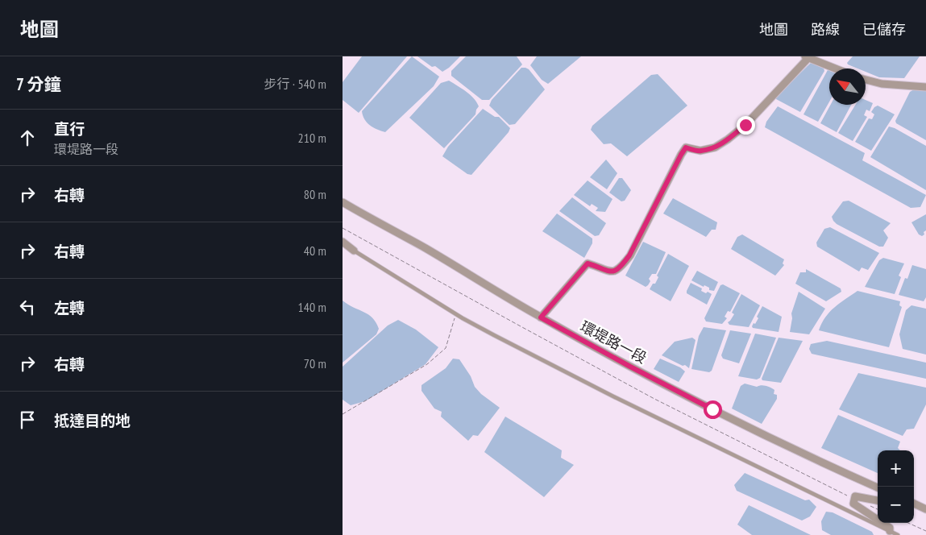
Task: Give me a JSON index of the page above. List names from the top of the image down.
{
  "streets": {
    "street": ["環堤路一段"]
  },
  "north": "top left",
  "page": {
    "header": "地圖",
    "nav": ["地圖", "路線", "已儲存"],
    "heading": ["7 分鐘", "步行 · 540 m"],
    "list": [
      ["直行", "環堤路一段", "210 m"],
      ["右轉", "80 m"],
      ["右轉", "40 m"],
      ["左轉", "140 m"],
      ["右轉", "70 m"],
      "抵達目的地"
    ],
    "map_buttons": ["+", "−"]
  }
}
